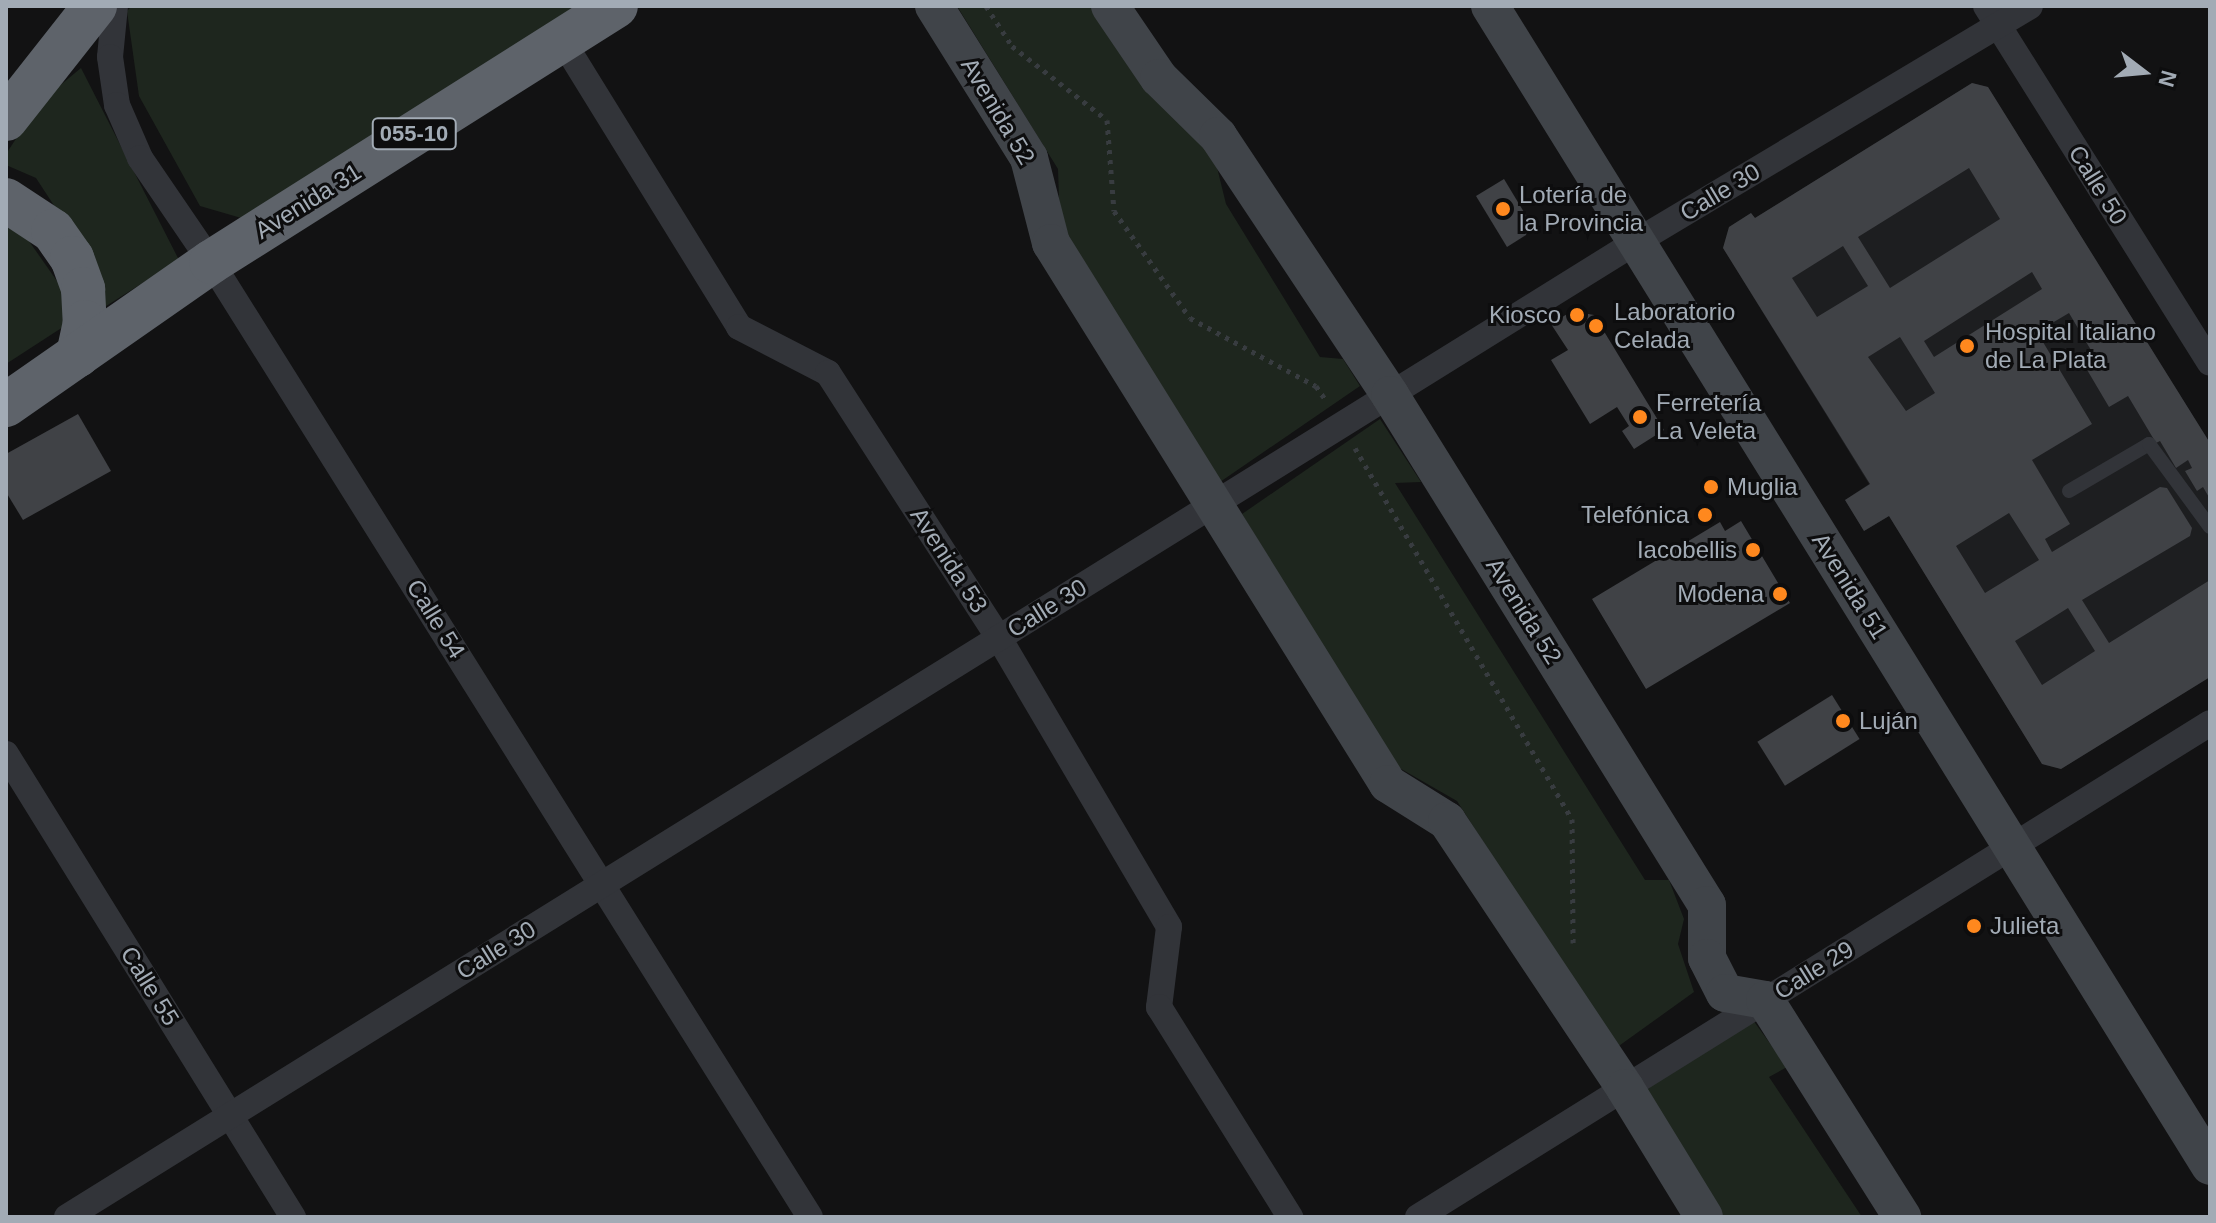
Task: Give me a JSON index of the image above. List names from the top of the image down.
{
  "streets": {
    "highway": ["055-10", "Avenida 31"],
    "street": [
      "Avenida 52",
      "Calle 50",
      "Calle 30",
      "Avenida 53",
      "Avenida 51",
      "Calle 54",
      "Calle 29",
      "Calle 55"
    ]
  },
  "crossings": [
    ["Avenida 52", "Calle 30"],
    ["Avenida 52", "Calle 29"],
    ["Calle 50", "Calle 30"],
    ["Calle 30", "Avenida 53"],
    ["Calle 30", "Avenida 51"],
    ["Calle 30", "Calle 54"],
    ["Calle 30", "Calle 55"],
    ["Avenida 31", "Avenida 53"],
    ["Avenida 31", "Calle 54"],
    ["Avenida 51", "Calle 29"]
  ],
  "places": [
    "Lotería de la Provincia",
    "Kiosco",
    "Laboratorio Celada",
    "Hospital Italiano de La Plata",
    "Ferretería La Veleta",
    "Muglia",
    "Telefónica",
    "Iacobellis",
    "Modena",
    "Luján",
    "Julieta"
  ],
  "north": "right"
}
